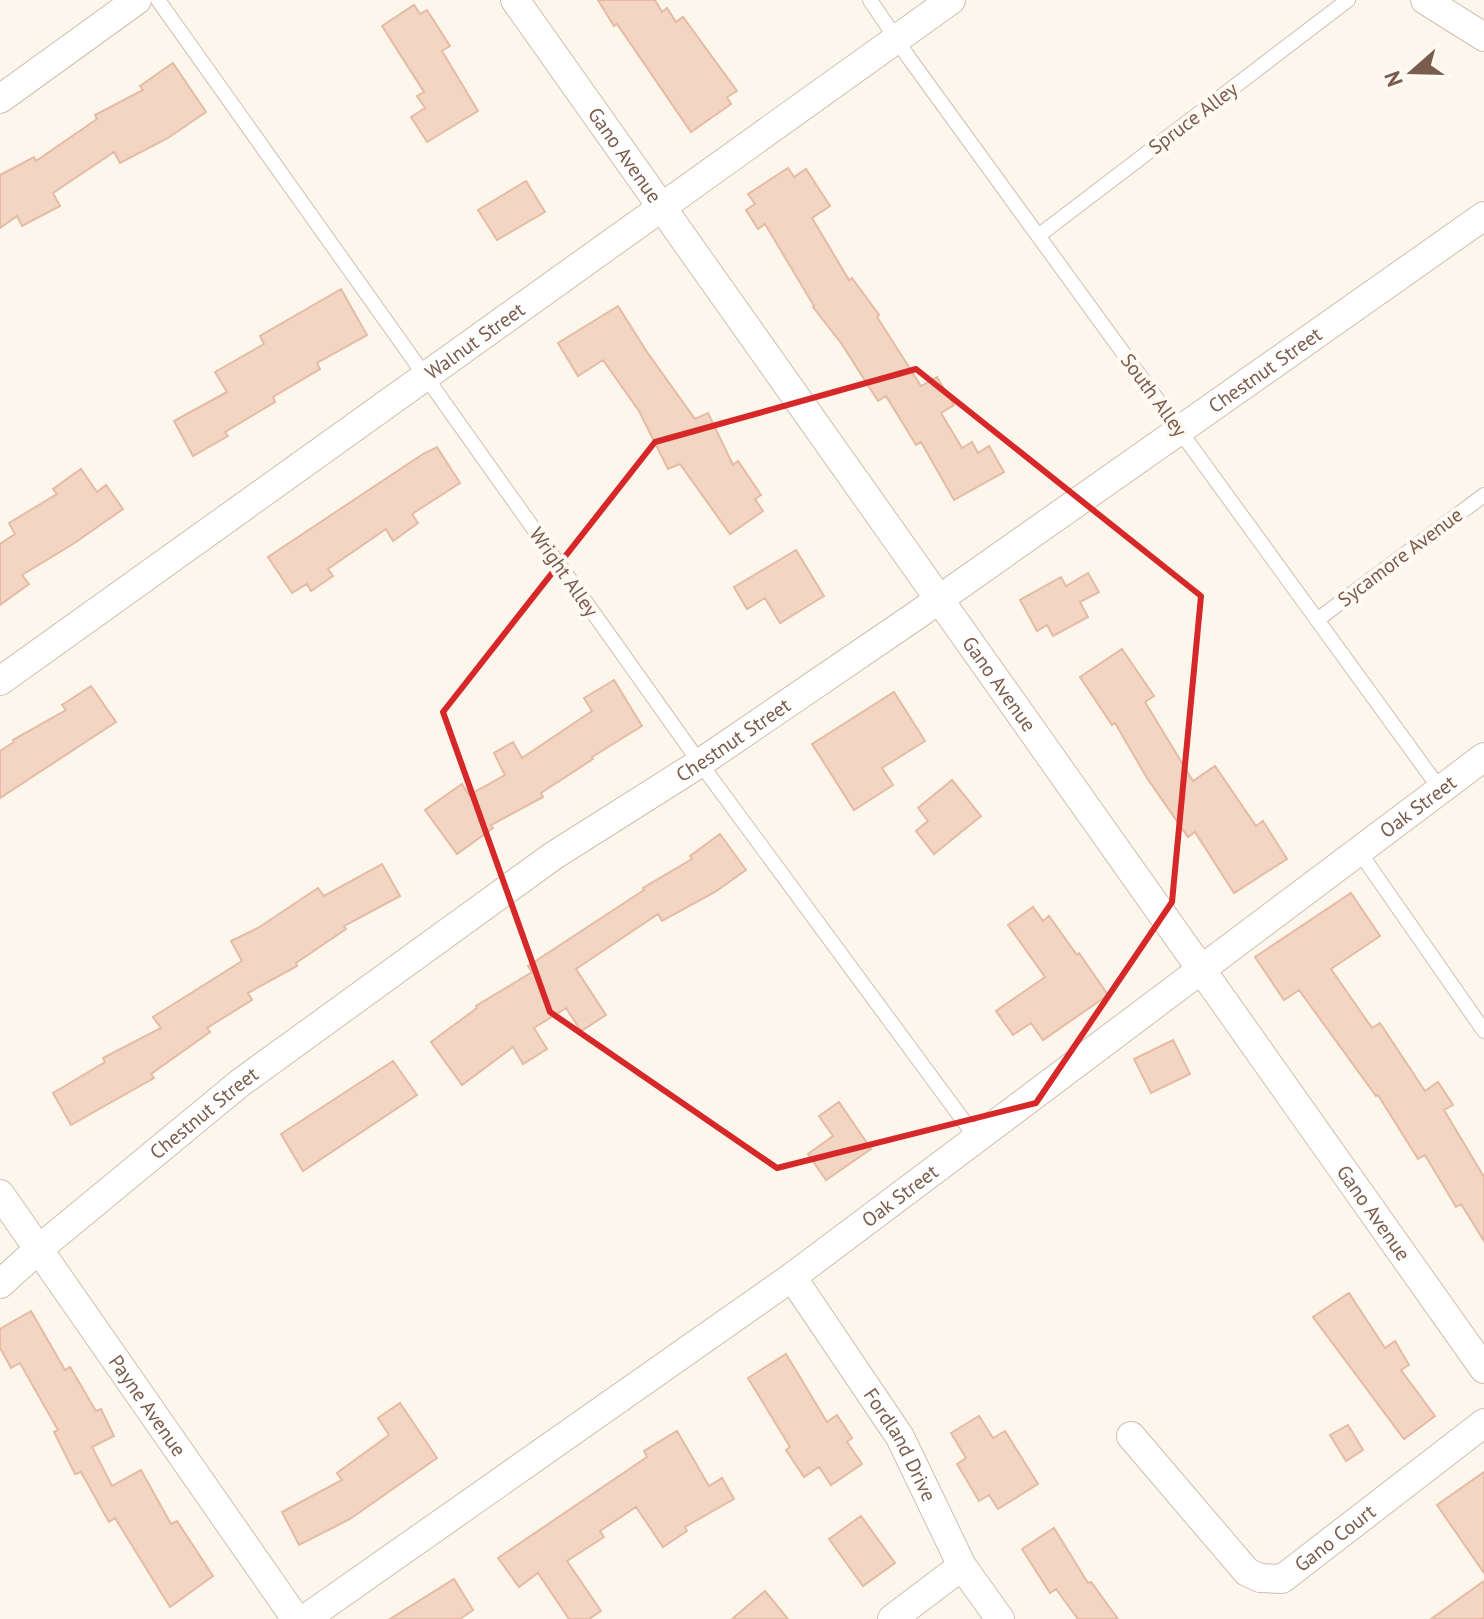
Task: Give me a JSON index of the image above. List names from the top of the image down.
{
  "streets": {
    "street": [
      "Gano Avenue",
      "Walnut Street",
      "Chestnut Street",
      "Oak Street",
      "Payne Avenue",
      "Fordland Drive",
      "Gano Court"
    ],
    "lane": [
      "Spruce Alley",
      "South Alley",
      "Sycamore Avenue",
      "Wright Alley"
    ]
  },
  "crossings": [
    ["Spruce Alley", "South Alley"],
    ["Gano Avenue", "Walnut Street"],
    ["Gano Avenue", "Chestnut Street"],
    ["Gano Avenue", "Oak Street"],
    ["Walnut Street", "South Alley"],
    ["Walnut Street", "Wright Alley"],
    ["Chestnut Street", "South Alley"],
    ["Chestnut Street", "Wright Alley"],
    ["Chestnut Street", "Payne Avenue"],
    ["South Alley", "Sycamore Avenue"],
    ["South Alley", "Oak Street"],
    ["Wright Alley", "Oak Street"],
    ["Oak Street", "Fordland Drive"]
  ],
  "north": "left"
}
